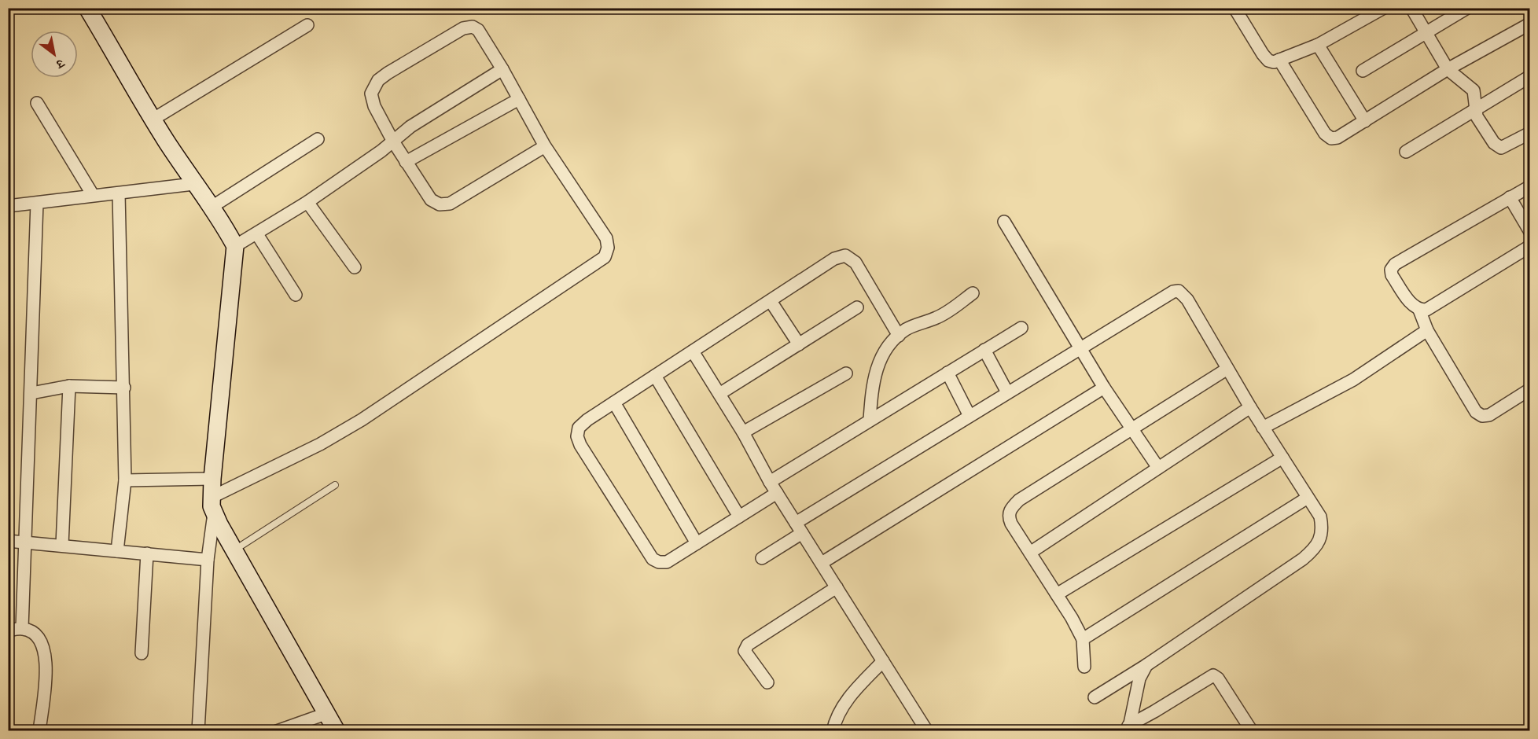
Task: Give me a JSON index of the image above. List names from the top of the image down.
{
  "north": "bottom right"
}
